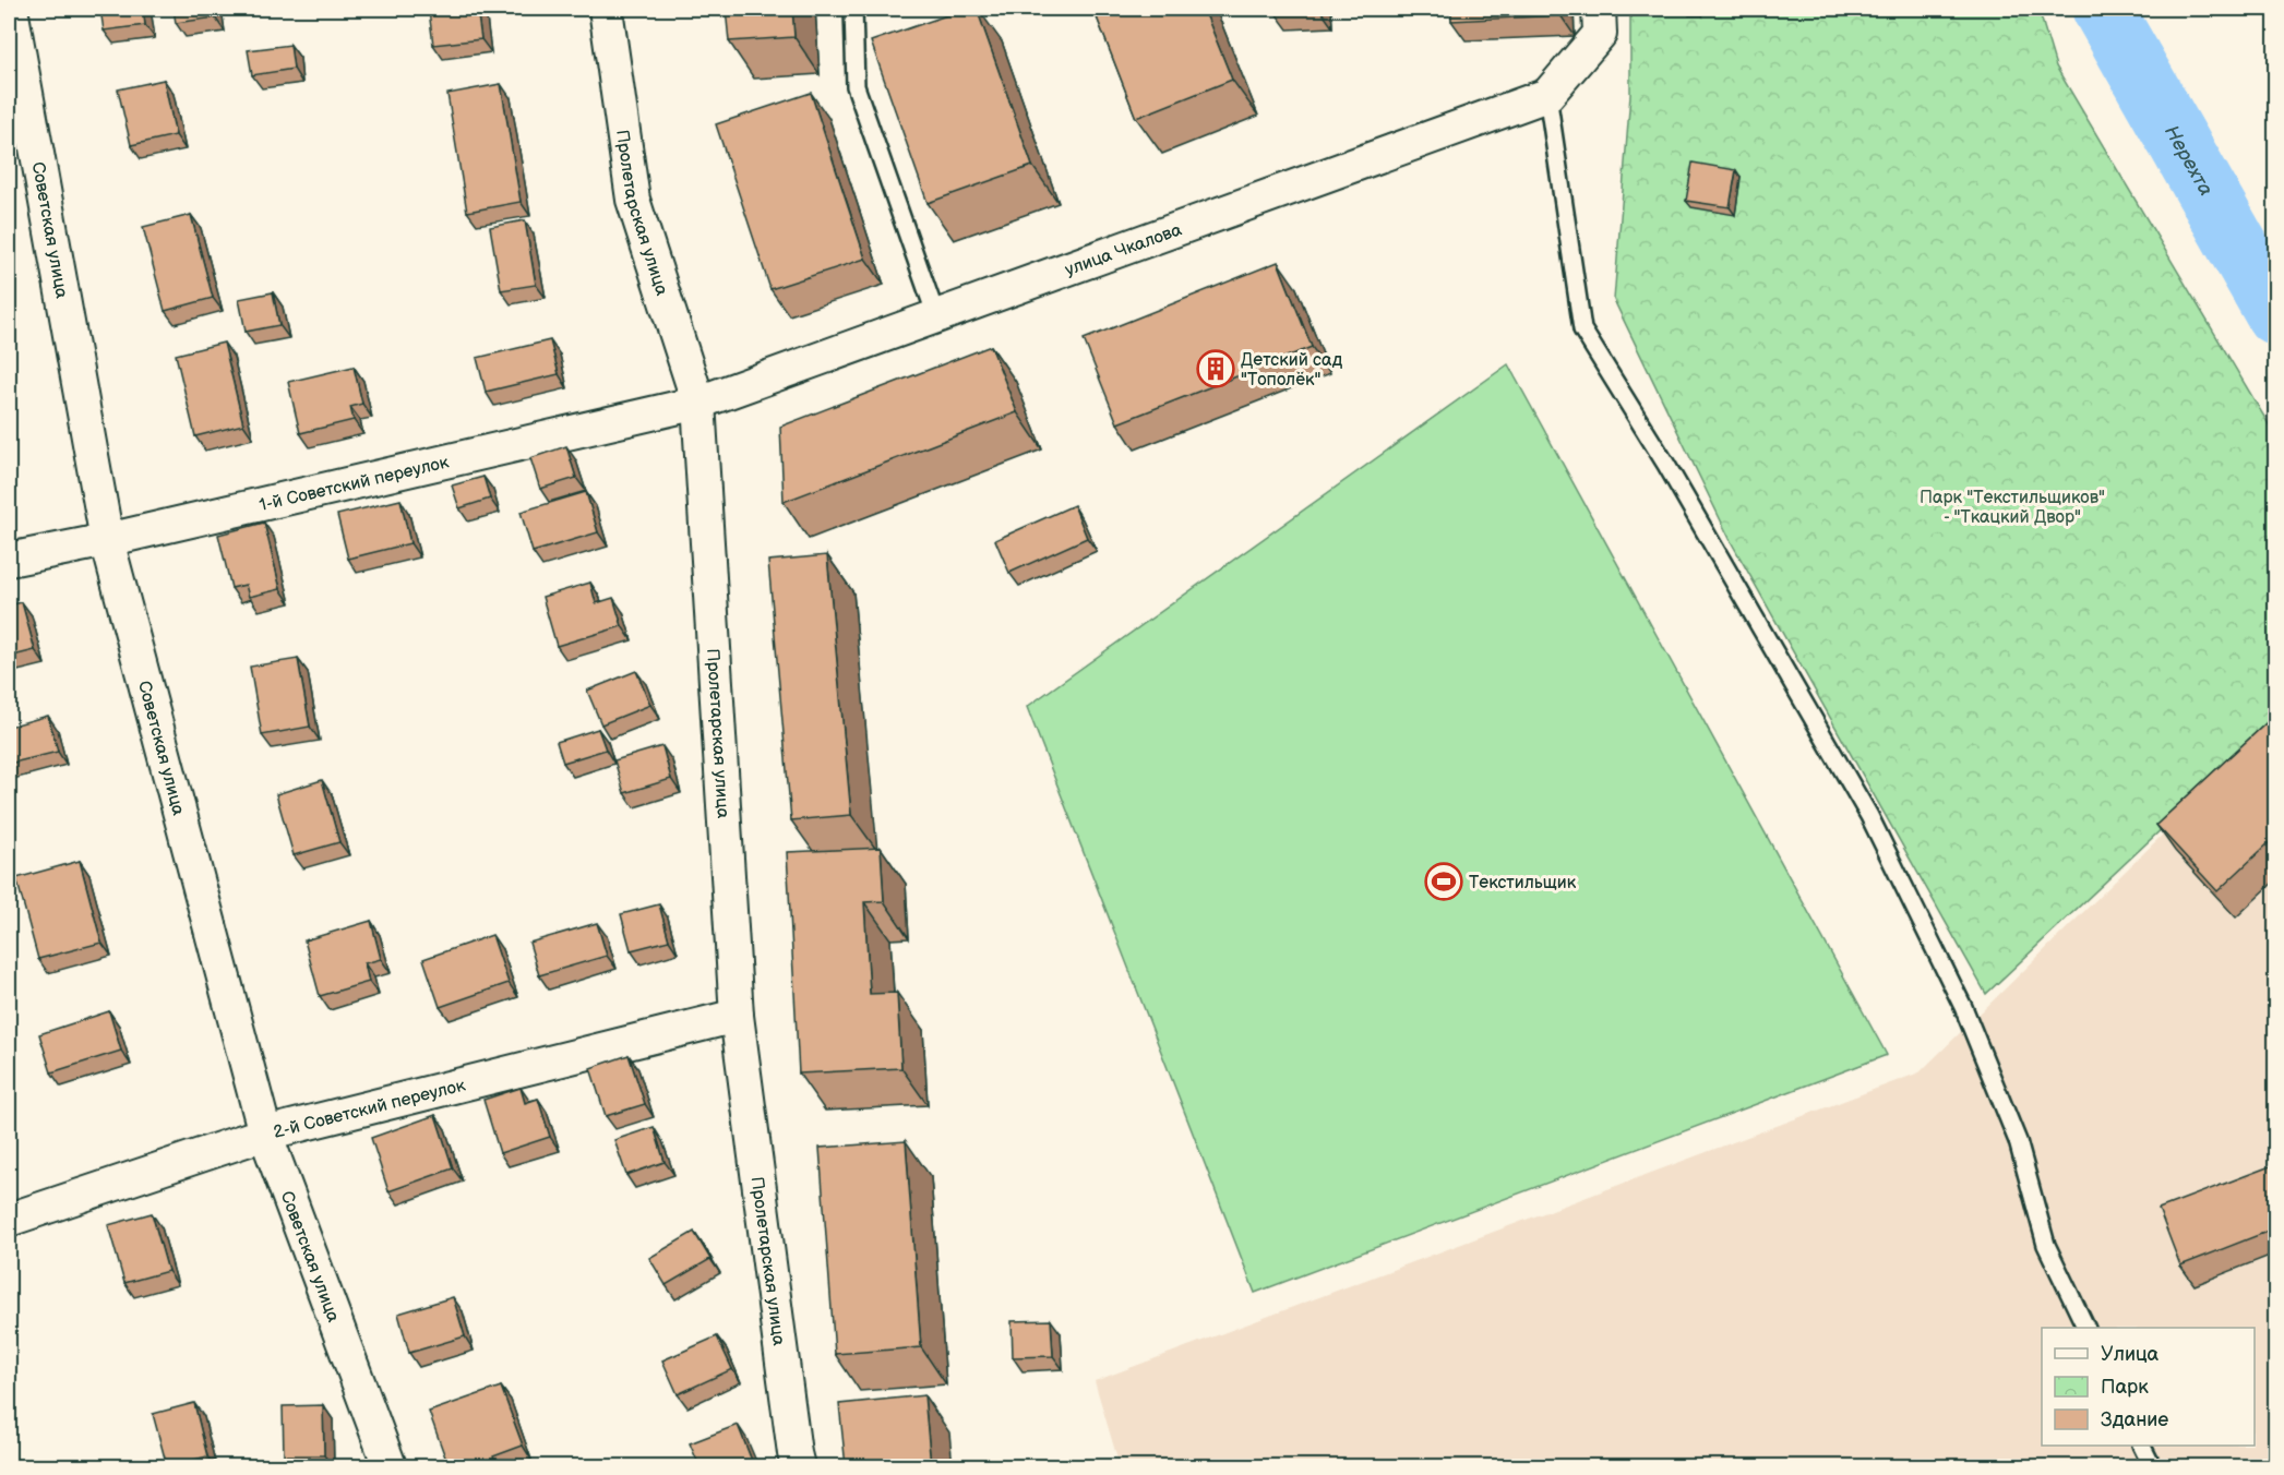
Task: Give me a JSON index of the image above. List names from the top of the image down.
{
  "streets": {
    "street": [
      "Пролетарская улица",
      "Советская улица",
      "улица Чкалова",
      "1-й Советский переулок",
      "2-й Советский переулок"
    ]
  },
  "crossings": [
    ["Пролетарская улица", "улица Чкалова"],
    ["Пролетарская улица", "1-й Советский переулок"],
    ["Пролетарская улица", "2-й Советский переулок"],
    ["Советская улица", "1-й Советский переулок"],
    ["Советская улица", "2-й Советский переулок"],
    ["улица Чкалова", "1-й Советский переулок"]
  ],
  "water": ["Нерехта"],
  "parks": ["Парк \"Текстильщиков\" - \"Ткацкий Двор\""],
  "places": {
    "building": ["Детский сад \"Тополёк\""],
    "sports": ["Текстильщик"]
  },
  "legend": ["Улица", "Парк", "Здание"]
}
